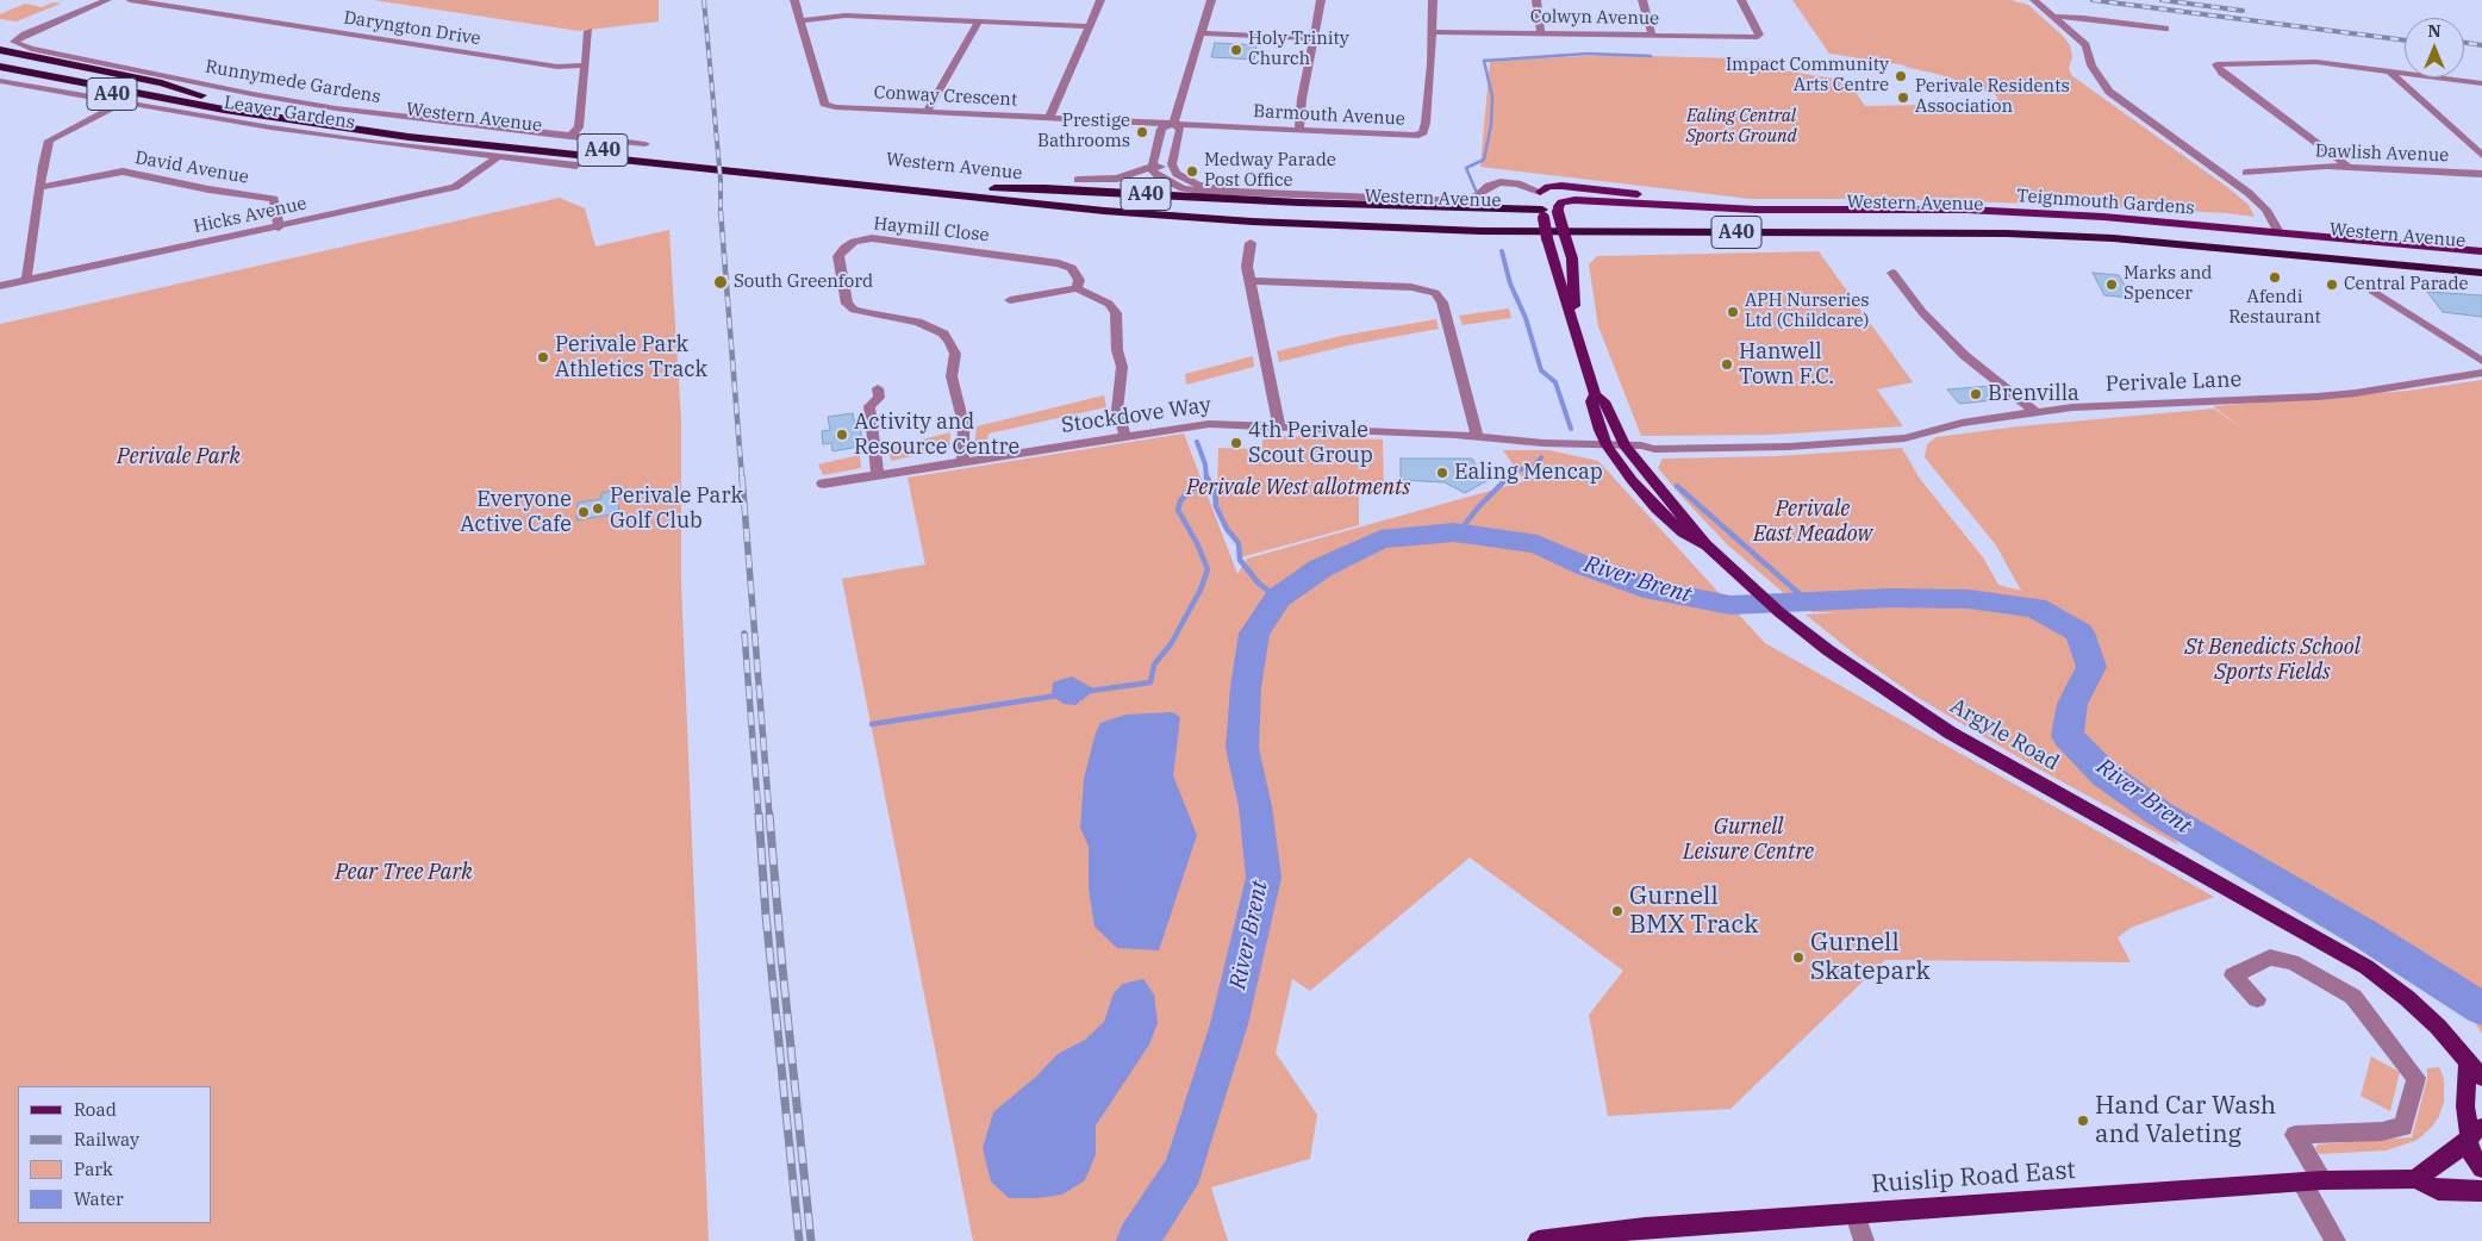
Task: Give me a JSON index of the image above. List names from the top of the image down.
{
  "streets": {
    "highway": ["A40", "Western Avenue"],
    "main road": ["Teignmouth Gardens", "Argyle Road", "Ruislip Road East"],
    "street": [
      "Colwyn Avenue",
      "Daryngton Drive",
      "Runnymede Gardens",
      "Conway Crescent",
      "Leaver Gardens",
      "Barmouth Avenue",
      "Dawlish Avenue",
      "David Avenue",
      "Hicks Avenue",
      "Haymill Close",
      "Perivale Lane",
      "Stockdove Way"
    ]
  },
  "crossings": [
    ["Colwyn Avenue", "Barmouth Avenue"],
    ["A40", "Western Avenue"],
    ["A40", "Argyle Road"],
    ["Conway Crescent", "Barmouth Avenue"],
    ["Leaver Gardens", "Hicks Avenue"],
    ["David Avenue", "Hicks Avenue"],
    ["Haymill Close", "Stockdove Way"],
    ["Perivale Lane", "Stockdove Way"],
    ["Perivale Lane", "Argyle Road"],
    ["Stockdove Way", "Argyle Road"]
  ],
  "water": ["River Brent"],
  "parks": [
    "Ealing Central Sports Ground",
    "Perivale Park",
    "Perivale West allotments",
    "Perivale East Meadow",
    "St Benedicts School Sports Fields",
    "Gurnell Leisure Centre",
    "Pear Tree Park"
  ],
  "places": [
    "Holy Trinity Church",
    "Impact Community Arts Centre",
    "Perivale Residents Association",
    "Prestige Bathrooms",
    "Medway Parade Post Office",
    "Afendi Restaurant",
    "South Greenford",
    "Marks and Spencer",
    "Central Parade",
    "APH Nurseries Ltd (Childcare)",
    "Perivale Park Athletics Track",
    "Hanwell Town F.C.",
    "Brenvilla",
    "Activity and Resource Centre",
    "4th Perivale Scout Group",
    "Ealing Mencap",
    "Perivale Park Golf Club",
    "Everyone Active Cafe",
    "Gurnell BMX Track",
    "Gurnell Skatepark",
    "Hand Car Wash and Valeting"
  ],
  "legend": [
    "Road",
    "Railway",
    "Park",
    "Water"
  ],
  "north": "top"
}
